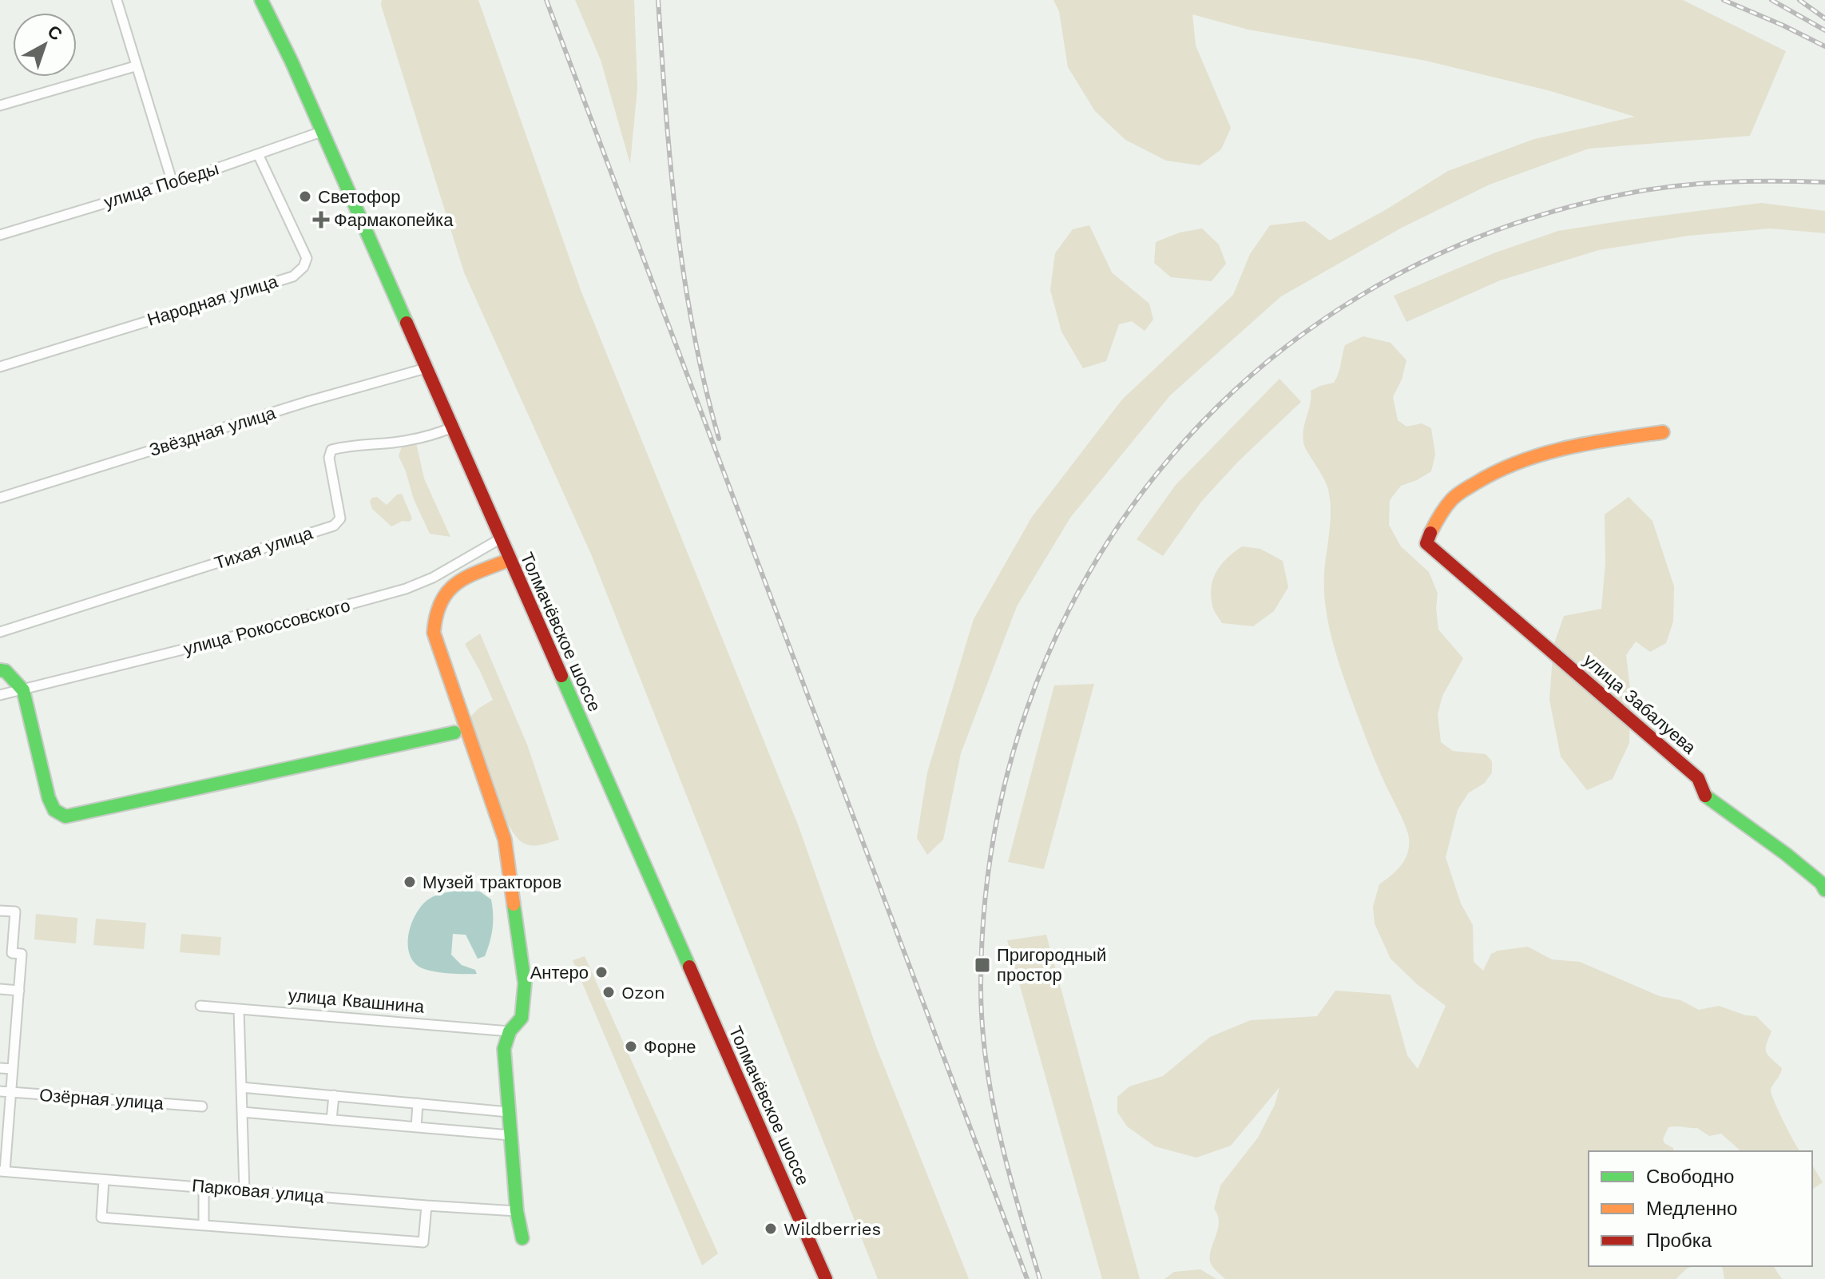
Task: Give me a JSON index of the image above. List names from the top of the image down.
{
  "streets": {
    "street": [
      "улица Победы",
      "Народная улица",
      "Звёздная улица",
      "Тихая улица",
      "улица Рокоссовского",
      "Толмачёвское шоссе",
      "улица Забалуева",
      "улица Квашнина",
      "Озёрная улица",
      "Парковая улица"
    ]
  },
  "crossings": [
    ["улица Победы", "Народная улица"],
    ["улица Победы", "Толмачёвское шоссе"],
    ["Звёздная улица", "Толмачёвское шоссе"],
    ["Тихая улица", "Толмачёвское шоссе"],
    ["улица Рокоссовского", "Толмачёвское шоссе"]
  ],
  "places": {
    "other": [
      "Светофор",
      "Музей тракторов",
      "Антеро",
      "Ozon",
      "Форне",
      "Wildberries"
    ],
    "health": ["Фармакопейка"],
    "transit": ["Пригородный простор"]
  },
  "legend": ["Свободно", "Медленно", "Пробка"],
  "north": "top right"
}
